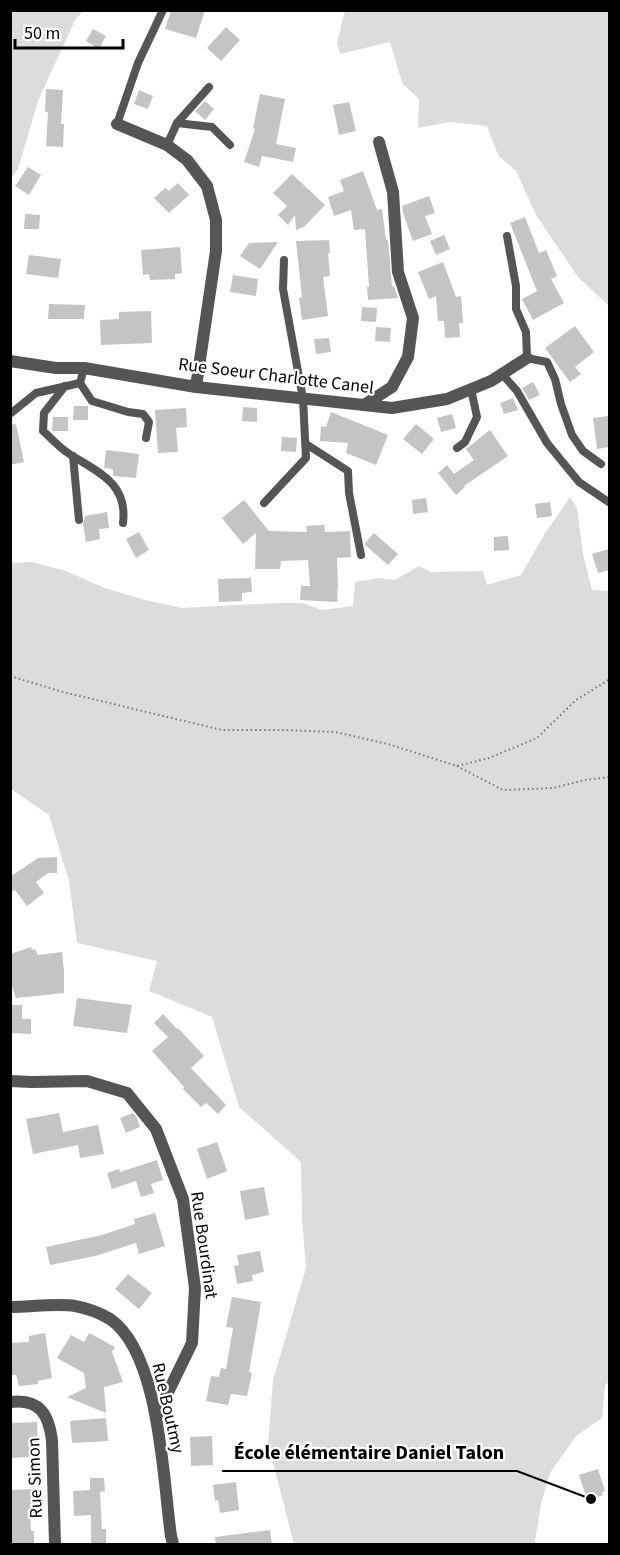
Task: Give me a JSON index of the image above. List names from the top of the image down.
{
  "streets": {
    "street": [
      "Rue Soeur Charlotte Canel",
      "Rue Bourdinat",
      "Rue Boutmy",
      "Rue Simon"
    ]
  },
  "crossings": [
    ["Rue Bourdinat", "Rue Boutmy"]
  ],
  "places": ["École élémentaire Daniel Talon"],
  "scale_bar": "50 m"
}
